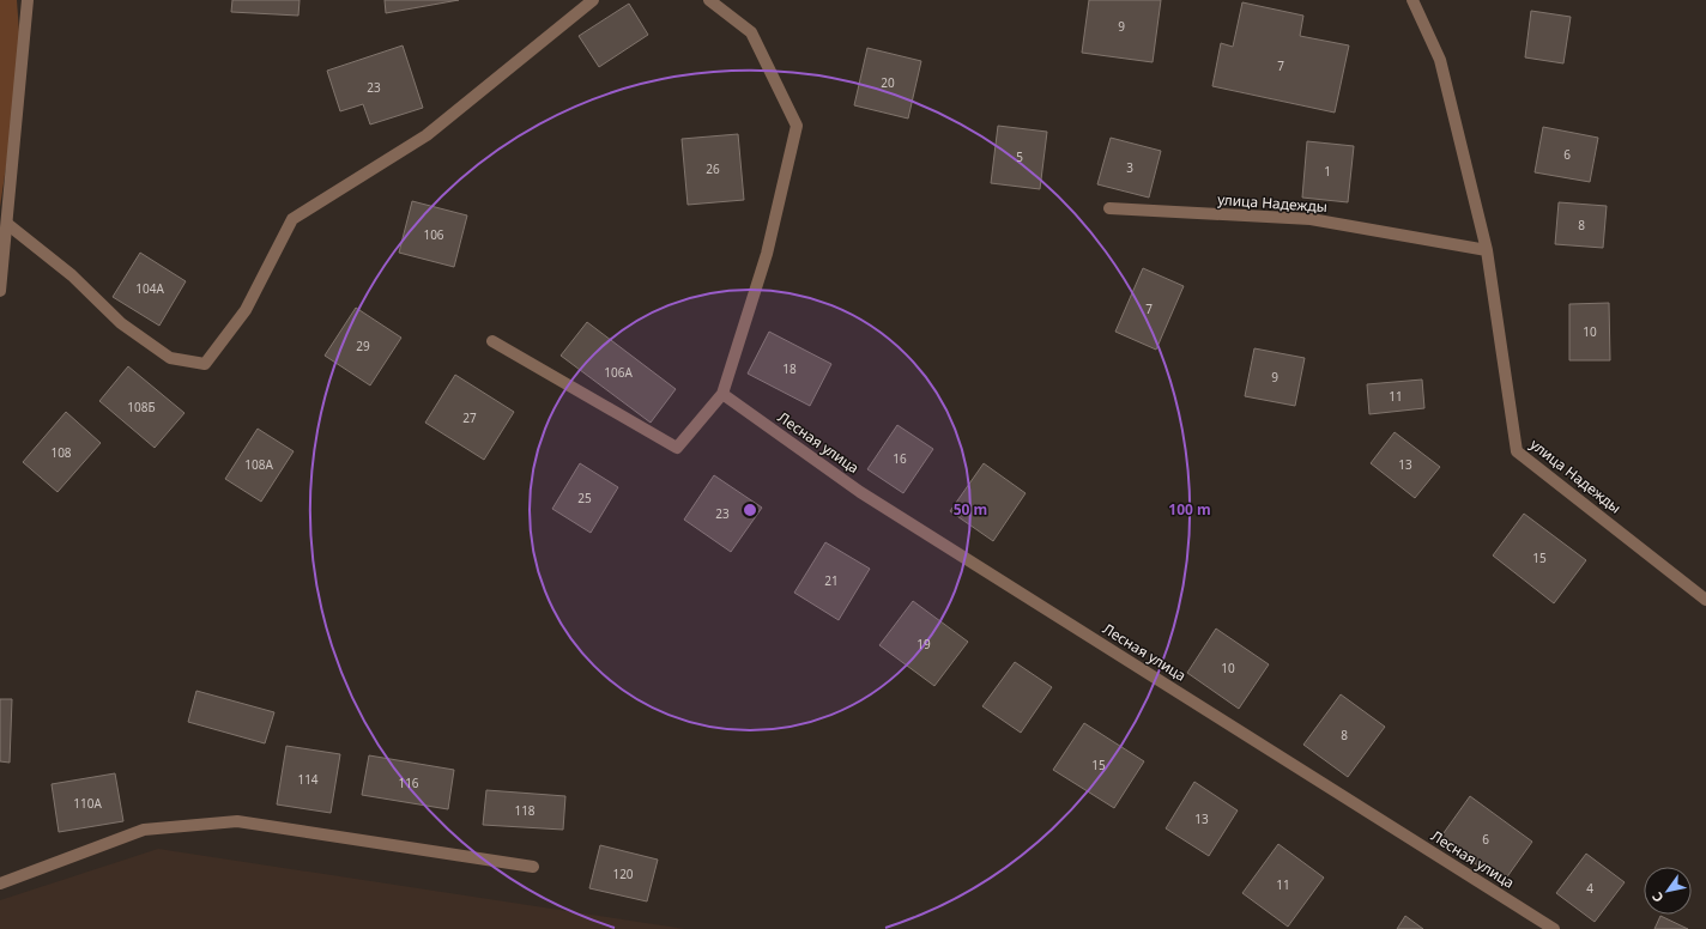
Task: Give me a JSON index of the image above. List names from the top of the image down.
{
  "streets": {
    "street": ["улица Надежды", "Лесная улица"]
  },
  "house_numbers": [
    "9",
    "7",
    "20",
    "23",
    "6",
    "5",
    "3",
    "26",
    "1",
    "8",
    "106",
    "104А",
    "7",
    "10",
    "29",
    "18",
    "106А",
    "9",
    "11",
    "108Б",
    "27",
    "108",
    "16",
    "108А",
    "13",
    "25",
    "23",
    "15",
    "21",
    "19",
    "10",
    "8",
    "15",
    "114",
    "116",
    "110А",
    "118",
    "13",
    "6",
    "120",
    "11",
    "4"
  ],
  "north": "bottom left",
  "rings": ["50 m", "100 m"]
}
